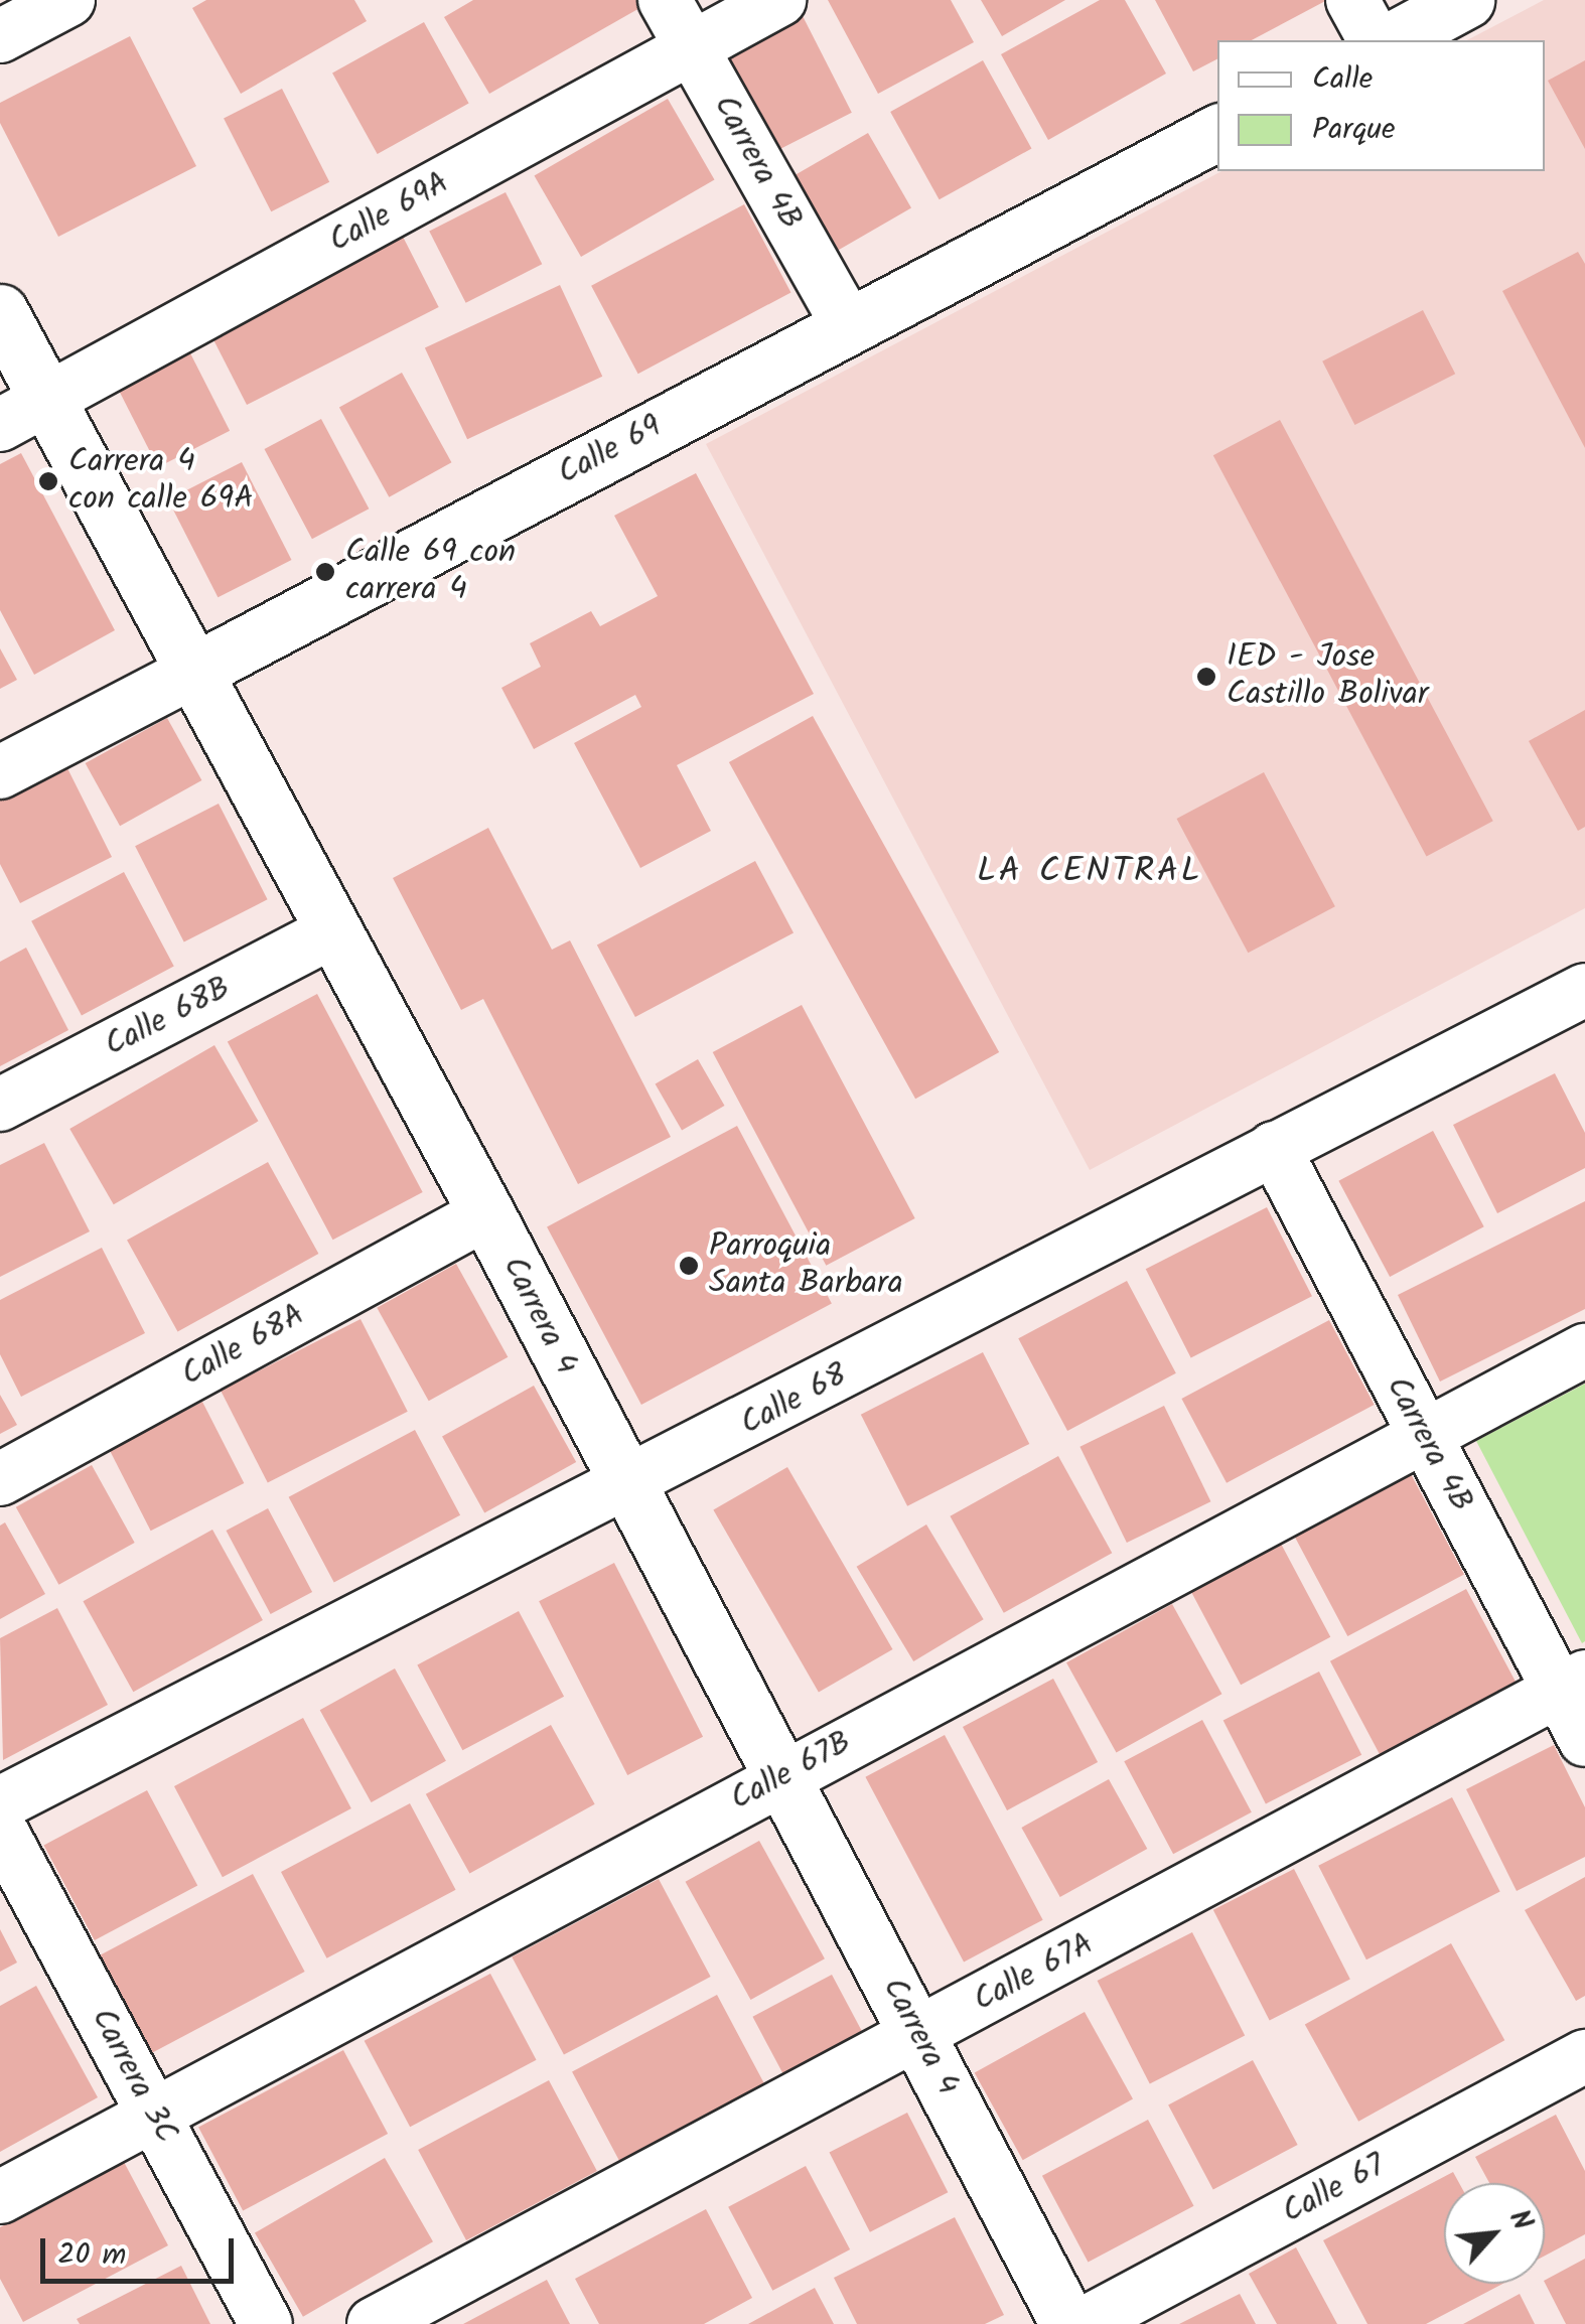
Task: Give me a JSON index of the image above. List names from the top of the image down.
{
  "streets": {
    "street": [
      "Carrera 4B",
      "Calle 69A",
      "Calle 69",
      "Calle 68B",
      "Carrera 4",
      "Calle 68A",
      "Calle 68",
      "Calle 67B",
      "Calle 67A",
      "Carrera 3C",
      "Calle 67"
    ]
  },
  "crossings": [
    ["Carrera 4B", "Calle 69A"],
    ["Carrera 4B", "Calle 69"],
    ["Carrera 4B", "Calle 68"],
    ["Carrera 4B", "Calle 67B"],
    ["Carrera 4B", "Calle 67A"],
    ["Calle 69A", "Carrera 4"],
    ["Calle 69", "Carrera 4"],
    ["Calle 68B", "Carrera 4"],
    ["Carrera 4", "Calle 68A"],
    ["Carrera 4", "Calle 68"],
    ["Carrera 4", "Calle 67B"],
    ["Carrera 4", "Calle 67A"],
    ["Calle 67B", "Carrera 3C"]
  ],
  "districts": ["LA CENTRAL"],
  "places": [
    "Carrera 4 con calle 69A",
    "Calle 69 con carrera 4",
    "IED - Jose Castillo Bolivar",
    "Parroquia Santa Barbara"
  ],
  "legend": ["Calle", "Parque"],
  "scale_bar": "20 m",
  "north": "top right"
}
